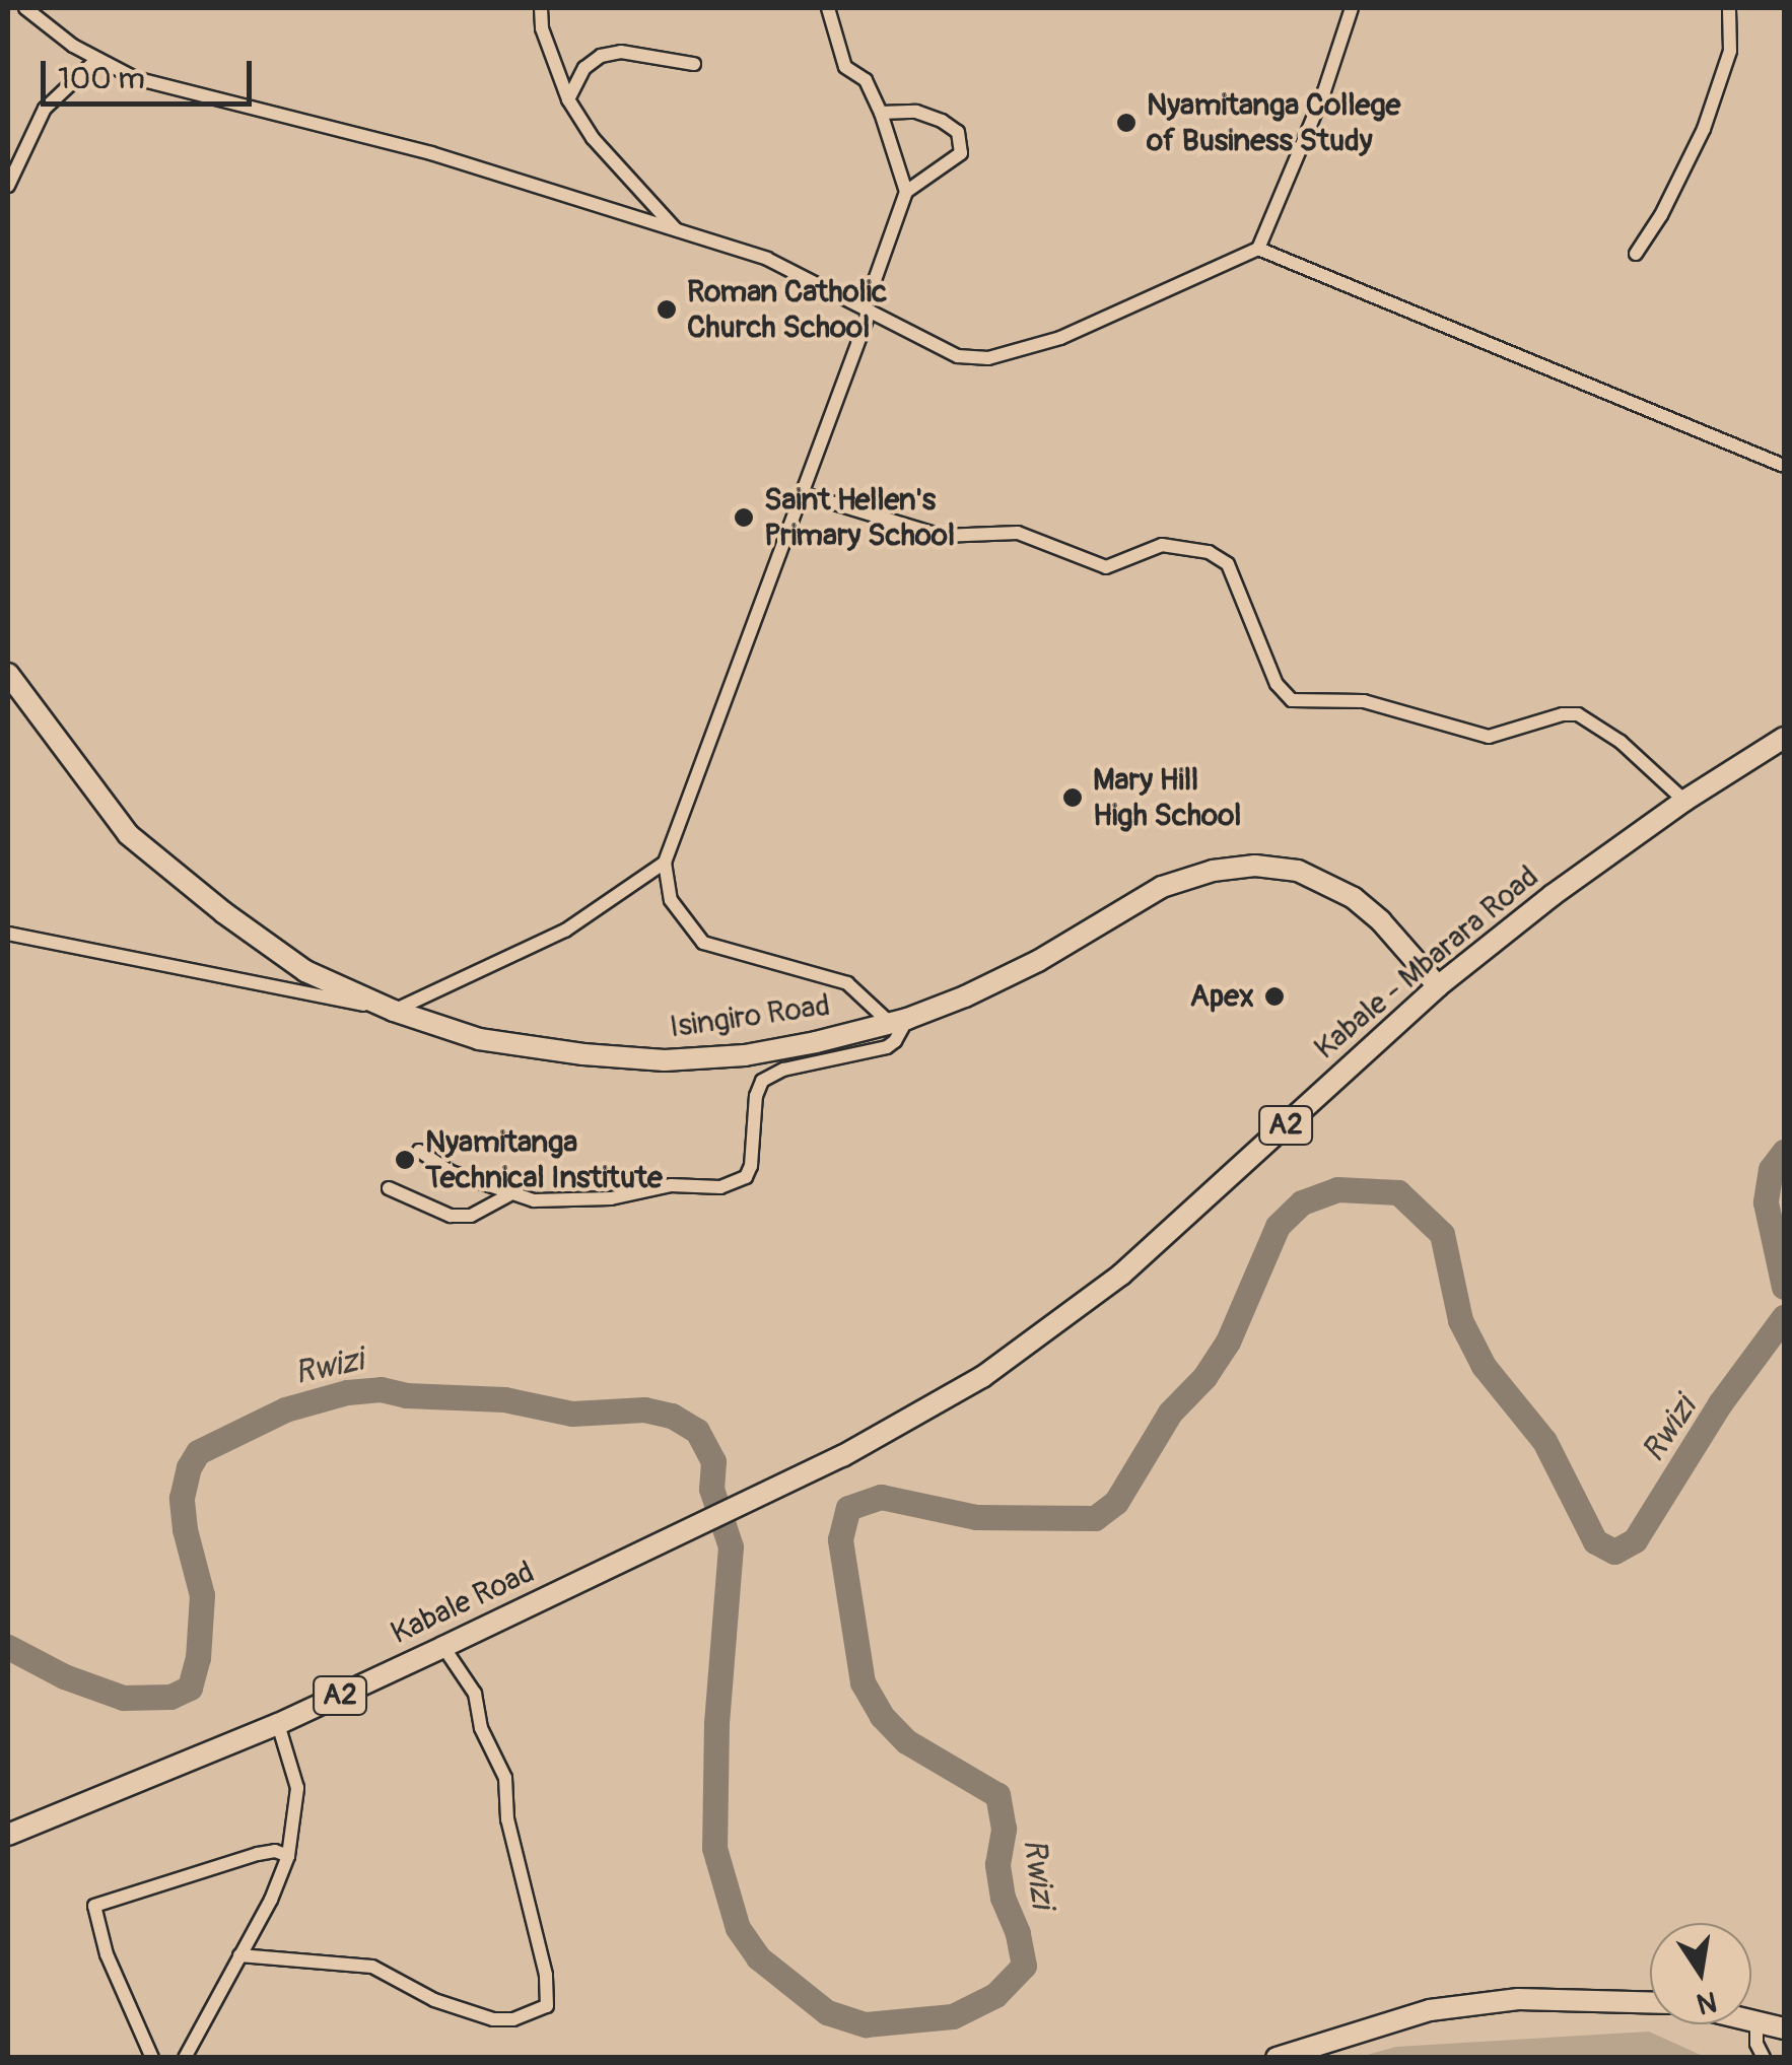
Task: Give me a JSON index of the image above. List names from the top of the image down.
{
  "streets": {
    "main road": [
      "Kabale - Mbarara Road",
      "Isingiro Road",
      "A2",
      "Kabale Road"
    ]
  },
  "crossings": [
    ["Kabale - Mbarara Road", "Isingiro Road"],
    ["Kabale - Mbarara Road", "Kabale Road"]
  ],
  "water": ["Rwizi"],
  "places": [
    "Nyamitanga College of Business Study",
    "Roman Catholic Church School",
    "Saint Hellen's Primary School",
    "Mary Hill High School",
    "Apex",
    "Nyamitanga Technical Institute"
  ],
  "scale_bar": "100 m",
  "north": "bottom"
}
